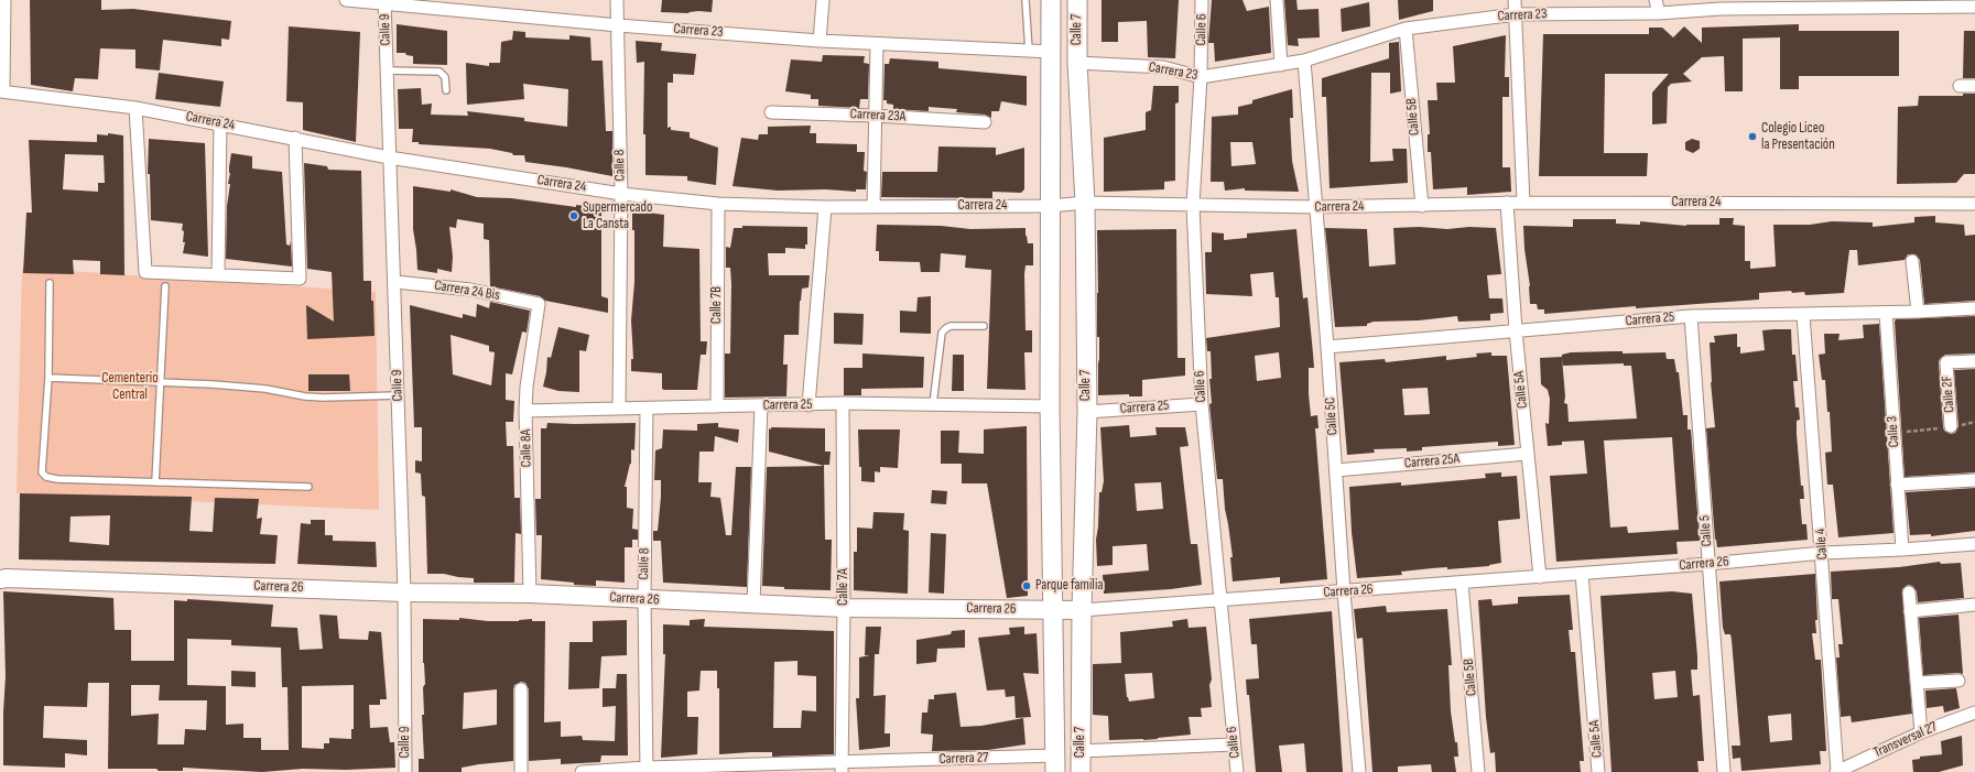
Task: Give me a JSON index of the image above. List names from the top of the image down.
{
  "streets": {
    "main road": ["Calle 7"],
    "street": [
      "Carrera 23",
      "Calle 9",
      "Calle 6",
      "Carrera 23A",
      "Calle 5B",
      "Carrera 24",
      "Calle 8",
      "Carrera 24 Bis",
      "Calle 7B",
      "Carrera 25",
      "Calle 5A",
      "Calle 2F",
      "Calle 5C",
      "Calle 3",
      "Calle 8A",
      "Carrera 25A",
      "Calle 5",
      "Calle 4",
      "Carrera 26",
      "Calle 7A",
      "Transversal 27",
      "Carrera 27"
    ]
  },
  "crossings": [
    ["Carrera 23", "Calle 9"],
    ["Carrera 23", "Calle 7"],
    ["Carrera 23", "Calle 6"],
    ["Carrera 23", "Calle 5B"],
    ["Carrera 23", "Calle 8"],
    ["Carrera 23", "Calle 5C"],
    ["Calle 9", "Carrera 24"],
    ["Calle 9", "Carrera 24 Bis"],
    ["Calle 9", "Carrera 26"],
    ["Calle 7", "Carrera 24"],
    ["Calle 7", "Carrera 25"],
    ["Calle 7", "Carrera 26"],
    ["Calle 7", "Carrera 27"],
    ["Calle 6", "Carrera 24"],
    ["Calle 6", "Carrera 25"],
    ["Calle 6", "Carrera 26"],
    ["Calle 5B", "Carrera 24"],
    ["Calle 5B", "Carrera 26"],
    ["Carrera 24", "Calle 8"],
    ["Carrera 24", "Calle 7B"],
    ["Carrera 24", "Calle 5A"],
    ["Carrera 24", "Calle 5C"],
    ["Calle 8", "Carrera 25"],
    ["Calle 8", "Carrera 26"],
    ["Calle 8", "Carrera 27"],
    ["Carrera 24 Bis", "Calle 8A"],
    ["Calle 7B", "Carrera 25"],
    ["Carrera 25", "Calle 5A"],
    ["Carrera 25", "Calle 5C"],
    ["Carrera 25", "Calle 3"],
    ["Carrera 25", "Calle 8A"],
    ["Carrera 25", "Calle 5"],
    ["Carrera 25", "Calle 4"],
    ["Carrera 25", "Calle 7A"],
    ["Calle 5A", "Carrera 25A"],
    ["Calle 5A", "Carrera 26"],
    ["Calle 5C", "Carrera 25A"],
    ["Calle 5C", "Carrera 26"],
    ["Calle 3", "Carrera 26"],
    ["Calle 8A", "Carrera 26"],
    ["Calle 5", "Carrera 26"],
    ["Calle 4", "Carrera 26"],
    ["Calle 4", "Transversal 27"],
    ["Carrera 26", "Calle 7A"],
    ["Calle 7A", "Carrera 27"]
  ],
  "parks": ["Cementerio Central"],
  "places": ["Colegio Liceo la Presentación", "Supermercado La Cansta", "Parque familia"]
}
